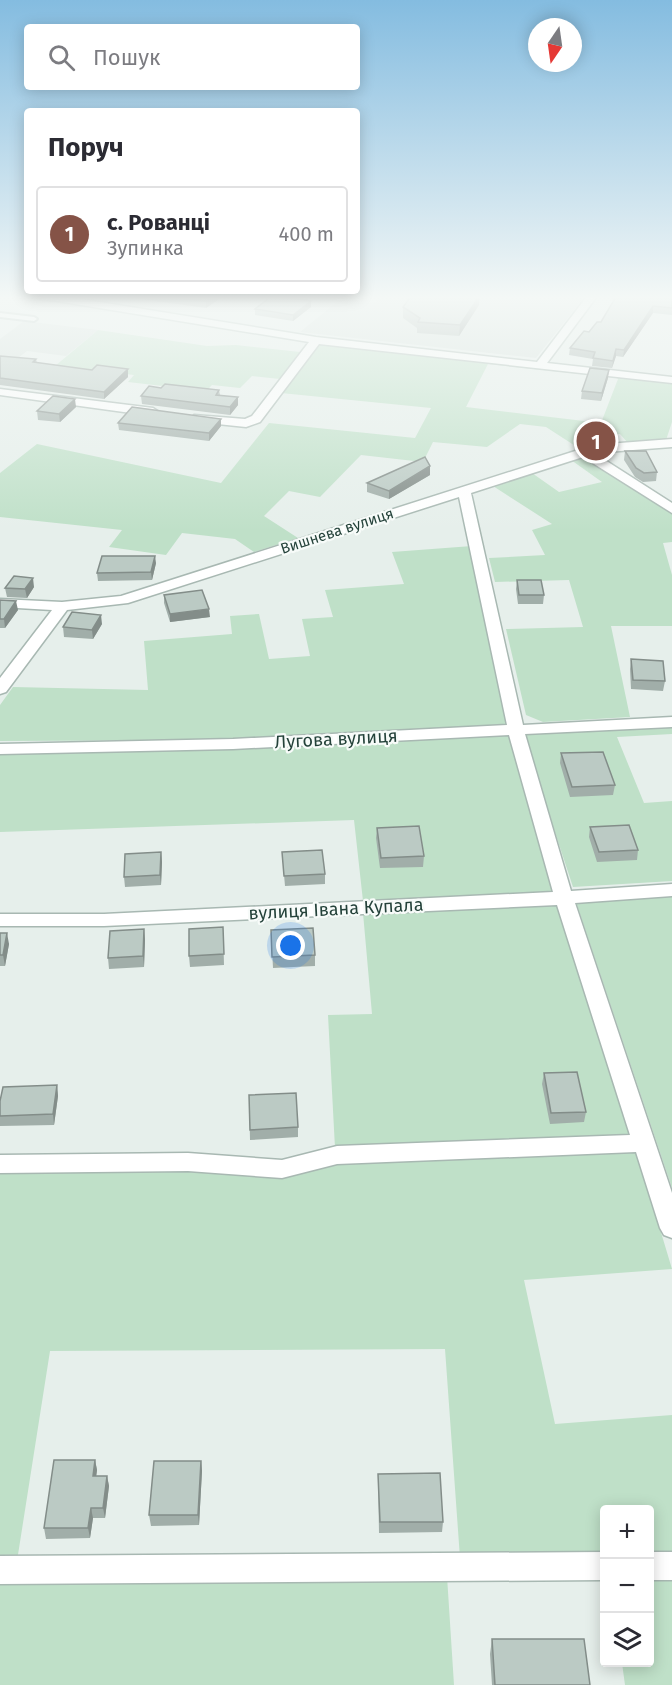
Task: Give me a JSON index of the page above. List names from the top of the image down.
{
  "streets": {
    "street": ["Вишнева вулиця", "Лугова вулиця", "вулиця Івана Купала"]
  },
  "north": "bottom",
  "page": {
    "search": "Пошук",
    "heading": "Поруч",
    "list": [
      {
        "mark": "1",
        "name": "с. Рованці",
        "note": "Зупинка",
        "value": "400 m"
      }
    ],
    "pins": "1",
    "map_buttons": ["+", "−"]
  }
}
